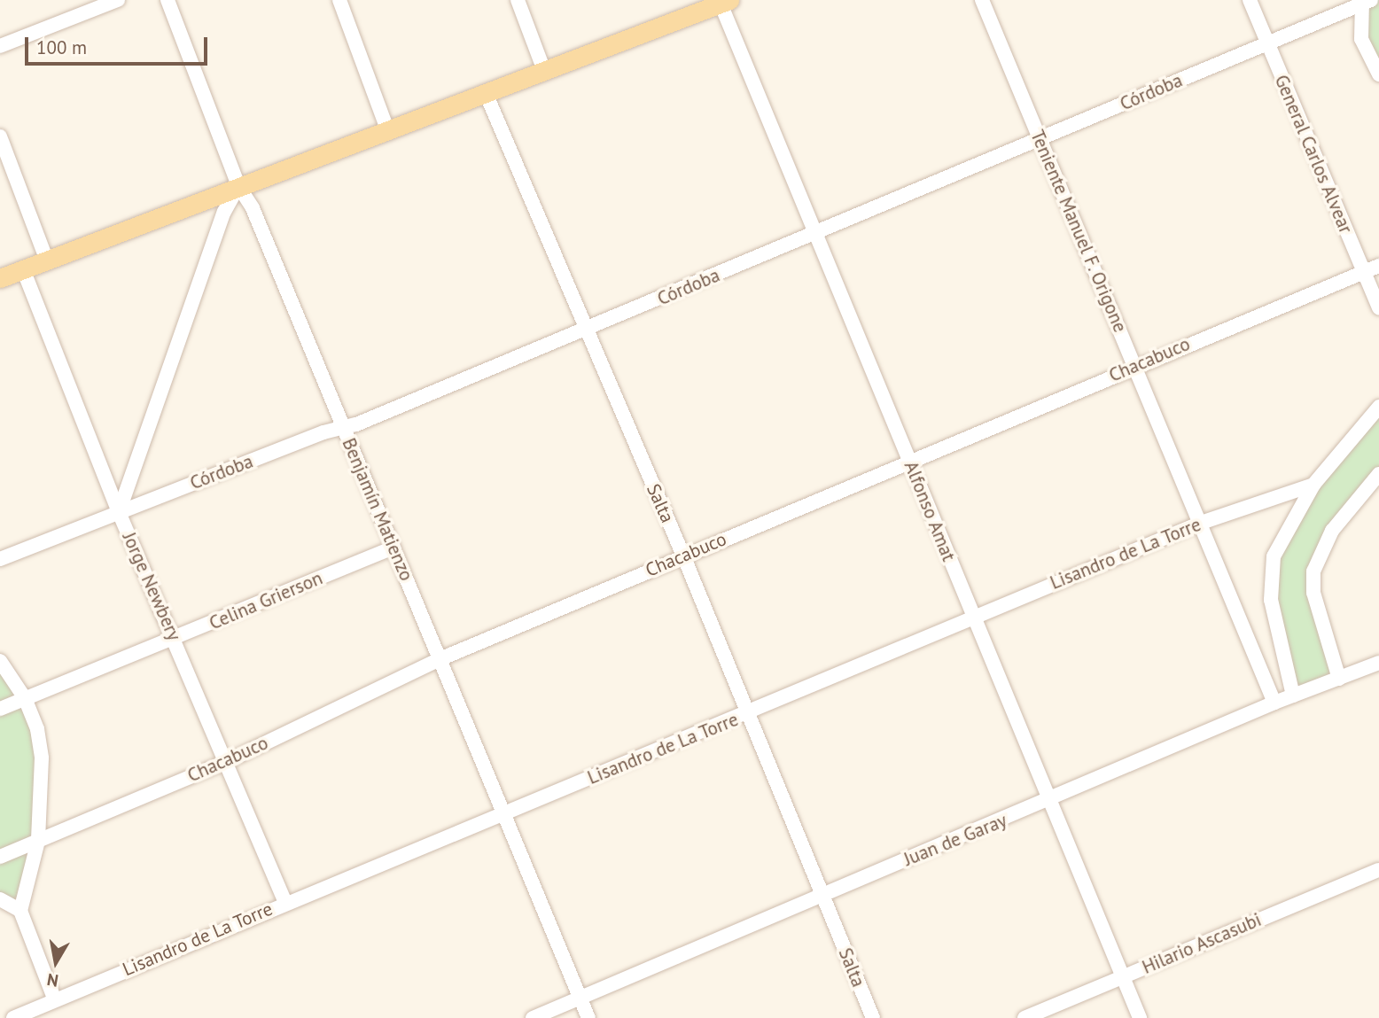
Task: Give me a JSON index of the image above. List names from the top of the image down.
{
  "streets": {
    "street": [
      "Córdoba",
      "General Carlos Alvear",
      "Teniente Manuel F. Origone",
      "Chacabuco",
      "Salta",
      "Benjamín Matienzo",
      "Alfonso Amat",
      "Lisandro de La Torre",
      "Jorge Newbery",
      "Celina Grierson",
      "Juan de Garay",
      "Hilario Ascasubi"
    ]
  },
  "crossings": [
    ["Córdoba", "General Carlos Alvear"],
    ["Córdoba", "Teniente Manuel F. Origone"],
    ["Córdoba", "Salta"],
    ["Córdoba", "Benjamín Matienzo"],
    ["Córdoba", "Alfonso Amat"],
    ["Córdoba", "Jorge Newbery"],
    ["General Carlos Alvear", "Chacabuco"],
    ["Teniente Manuel F. Origone", "Chacabuco"],
    ["Teniente Manuel F. Origone", "Lisandro de La Torre"],
    ["Teniente Manuel F. Origone", "Juan de Garay"],
    ["Chacabuco", "Salta"],
    ["Chacabuco", "Benjamín Matienzo"],
    ["Chacabuco", "Alfonso Amat"],
    ["Chacabuco", "Jorge Newbery"],
    ["Salta", "Lisandro de La Torre"],
    ["Salta", "Juan de Garay"],
    ["Benjamín Matienzo", "Lisandro de La Torre"],
    ["Benjamín Matienzo", "Celina Grierson"],
    ["Benjamín Matienzo", "Juan de Garay"],
    ["Alfonso Amat", "Lisandro de La Torre"],
    ["Alfonso Amat", "Juan de Garay"],
    ["Alfonso Amat", "Hilario Ascasubi"],
    ["Lisandro de La Torre", "Jorge Newbery"],
    ["Jorge Newbery", "Celina Grierson"]
  ],
  "scale_bar": "100 m",
  "north": "bottom"
}
